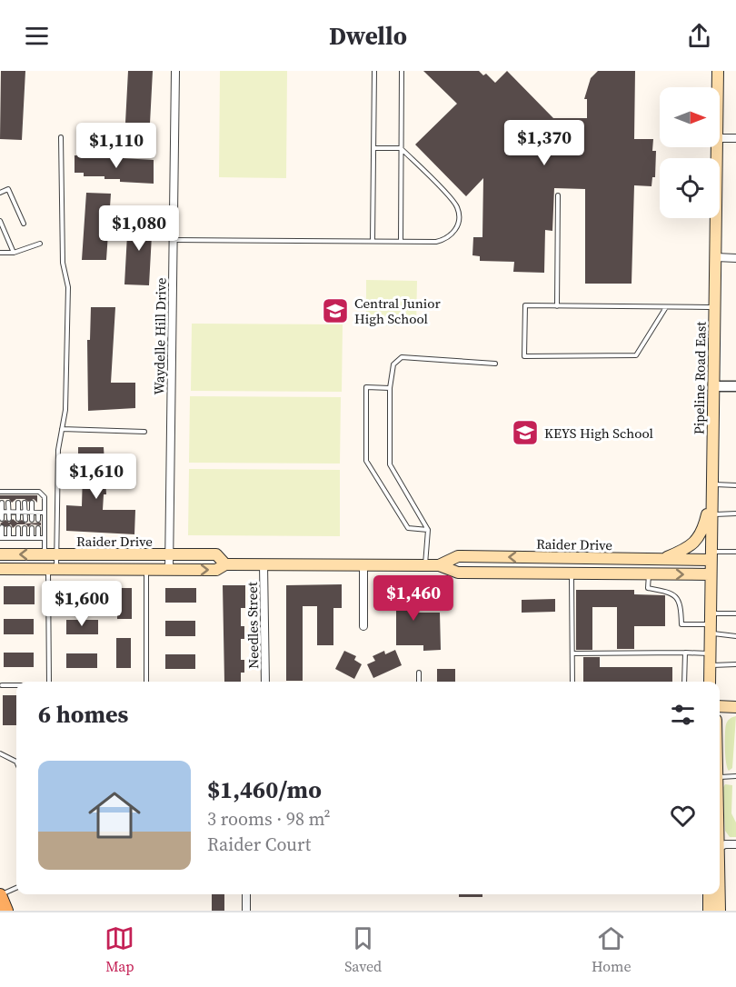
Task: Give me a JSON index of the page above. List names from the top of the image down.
{
  "streets": {
    "main road": ["Pipeline Road East", "Raider Drive"],
    "street": ["Waydelle Hill Drive", "Needles Street"]
  },
  "crossings": [
    ["Waydelle Hill Drive", "Raider Drive"],
    ["Pipeline Road East", "Raider Drive"],
    ["Raider Drive", "Needles Street"]
  ],
  "places": {
    "school or university": ["Central Junior High School", "KEYS High School"]
  },
  "north": "right",
  "page": {
    "header": "Dwello",
    "price": [
      "$1,370",
      "$1,110",
      "$1,080",
      "$1,610",
      "$1,460",
      "$1,600"
    ],
    "heading": "6 homes",
    "list": [
      {
        "name": "$1,460/mo",
        "note": "3 rooms · 98 m² · Raider Court"
      }
    ],
    "tabs": ["Map", "Saved", "Home"]
  }
}
